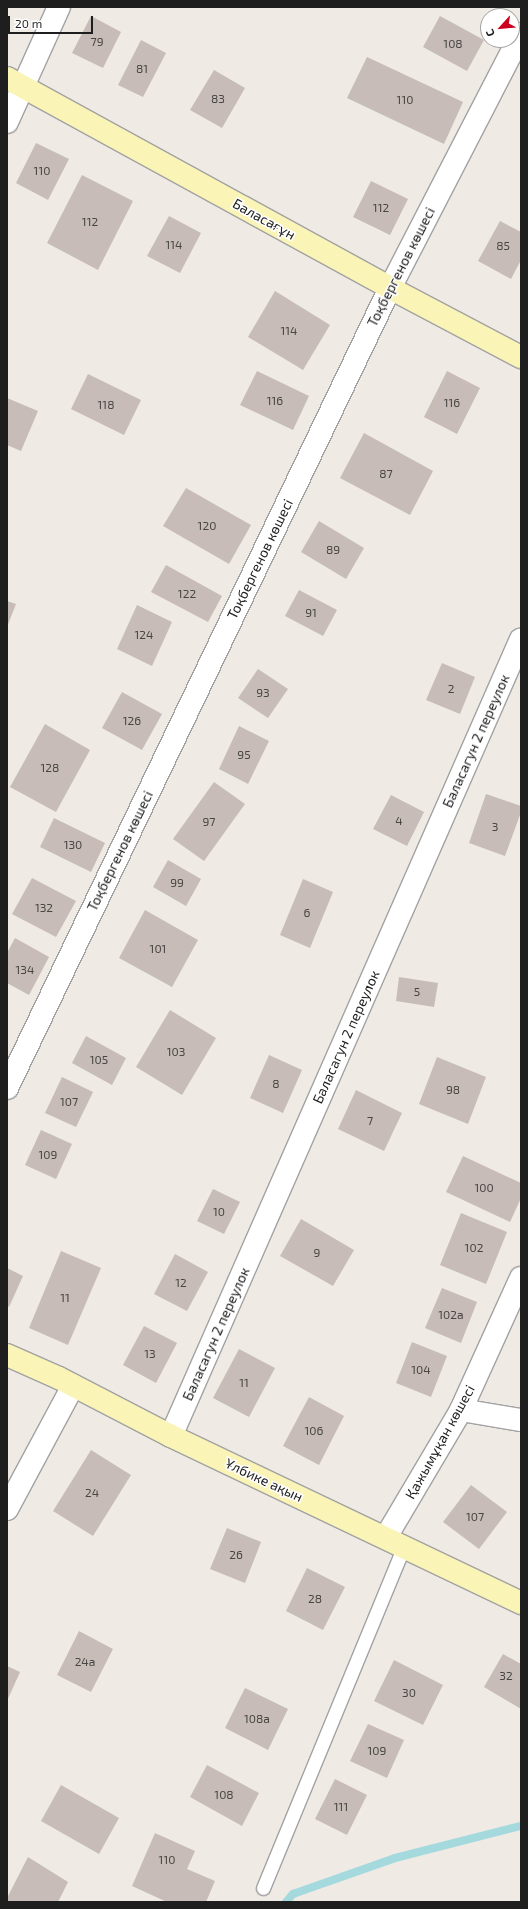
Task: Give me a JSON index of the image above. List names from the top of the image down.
{
  "streets": {
    "street": [
      "Баласағұн",
      "Тоқбергенов көшесі",
      "Баласагун 2 переулок",
      "Қажымұқан көшесі",
      "Ұлбике ақын"
    ]
  },
  "crossings": [
    ["Баласағұн", "Тоқбергенов көшесі"],
    ["Баласагун 2 переулок", "Ұлбике ақын"],
    ["Қажымұқан көшесі", "Ұлбике ақын"]
  ],
  "house_numbers": [
    "79",
    "108",
    "81",
    "83",
    "110",
    "110",
    "112",
    "112",
    "114",
    "85",
    "114",
    "116",
    "116",
    "118",
    "87",
    "120",
    "89",
    "122",
    "91",
    "124",
    "2",
    "93",
    "126",
    "95",
    "128",
    "4",
    "97",
    "3",
    "130",
    "99",
    "132",
    "6",
    "101",
    "134",
    "5",
    "103",
    "105",
    "8",
    "98",
    "107",
    "7",
    "109",
    "100",
    "10",
    "102",
    "9",
    "12",
    "11",
    "102а",
    "13",
    "104",
    "11",
    "106",
    "24",
    "107",
    "26",
    "28",
    "24а",
    "32",
    "30",
    "108а",
    "109",
    "108",
    "111",
    "110"
  ],
  "scale_bar": "20 m",
  "north": "bottom left"
}
